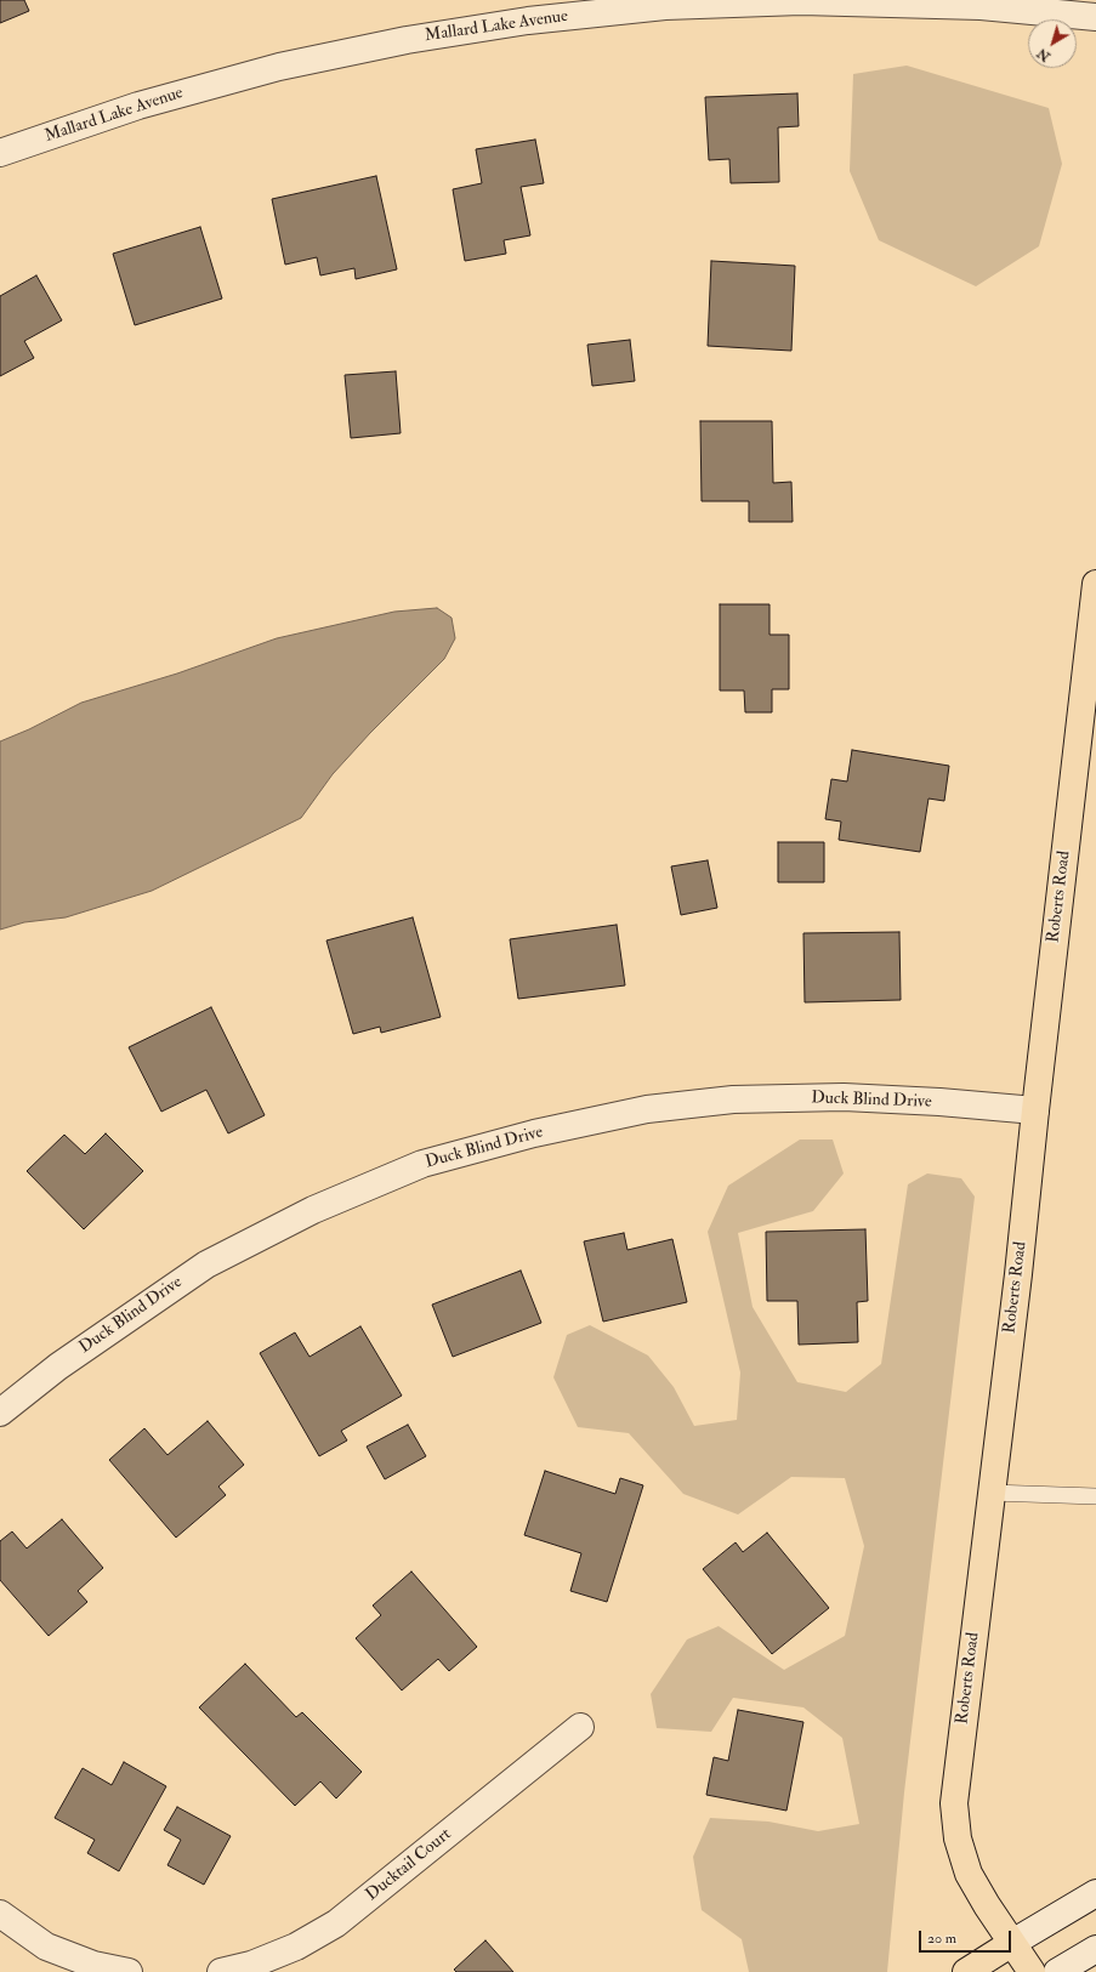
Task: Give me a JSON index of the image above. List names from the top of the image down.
{
  "streets": {
    "main road": ["Roberts Road"],
    "street": ["Mallard Lake Avenue", "Duck Blind Drive", "Ducktail Court"]
  },
  "crossings": [
    ["Roberts Road", "Duck Blind Drive"]
  ],
  "scale_bar": "20 m",
  "north": "bottom left"
}
